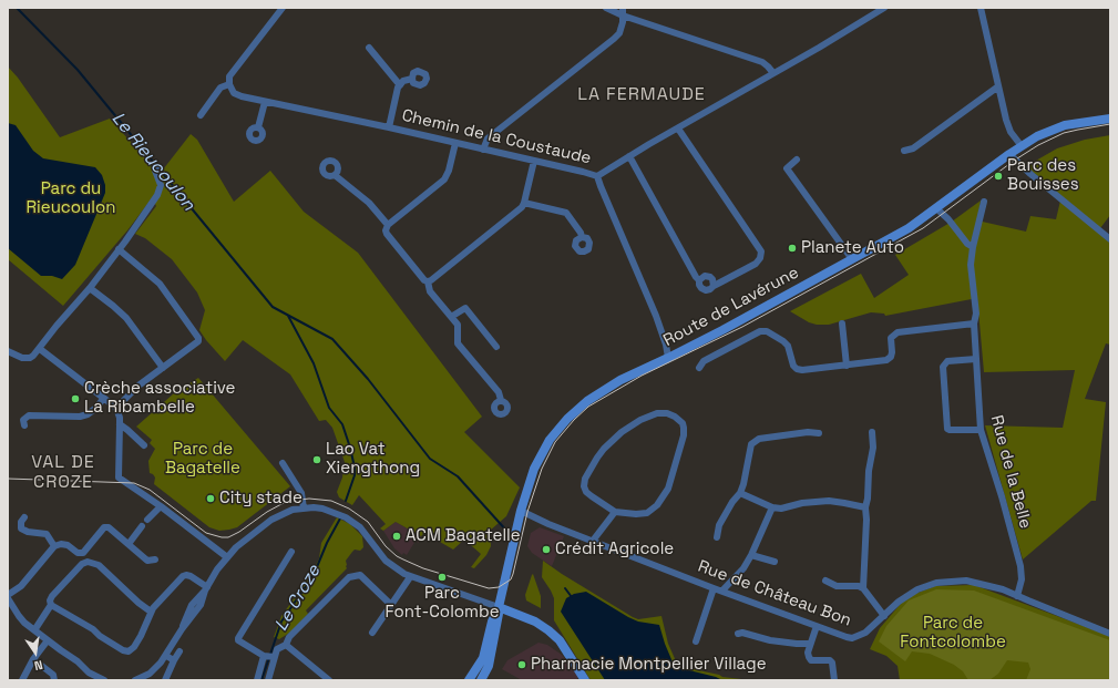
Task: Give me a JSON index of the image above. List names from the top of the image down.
{
  "streets": {
    "main road": ["Route de Lavérune"],
    "street": ["Chemin de la Coustaude", "Rue de la Belle", "Rue de Château Bon"]
  },
  "crossings": [
    ["Chemin de la Coustaude", "Route de Lavérune"],
    ["Route de Lavérune", "Rue de Château Bon"],
    ["Rue de la Belle", "Rue de Château Bon"]
  ],
  "districts": ["LA FERMAUDE", "VAL DE CROZE"],
  "water": ["Le Rieucoulon", "Le Croze"],
  "parks": ["Parc du Rieucoulon", "Parc de Bagatelle", "Parc de Fontcolombe"],
  "places": [
    "Parc des Bouisses",
    "Planete Auto",
    "Crèche associative La Ribambelle",
    "Lao Vat Xiengthong",
    "City stade",
    "ACM Bagatelle",
    "Crédit Agricole",
    "Parc Font-Colombe",
    "Pharmacie Montpellier Village"
  ],
  "north": "bottom"
}
